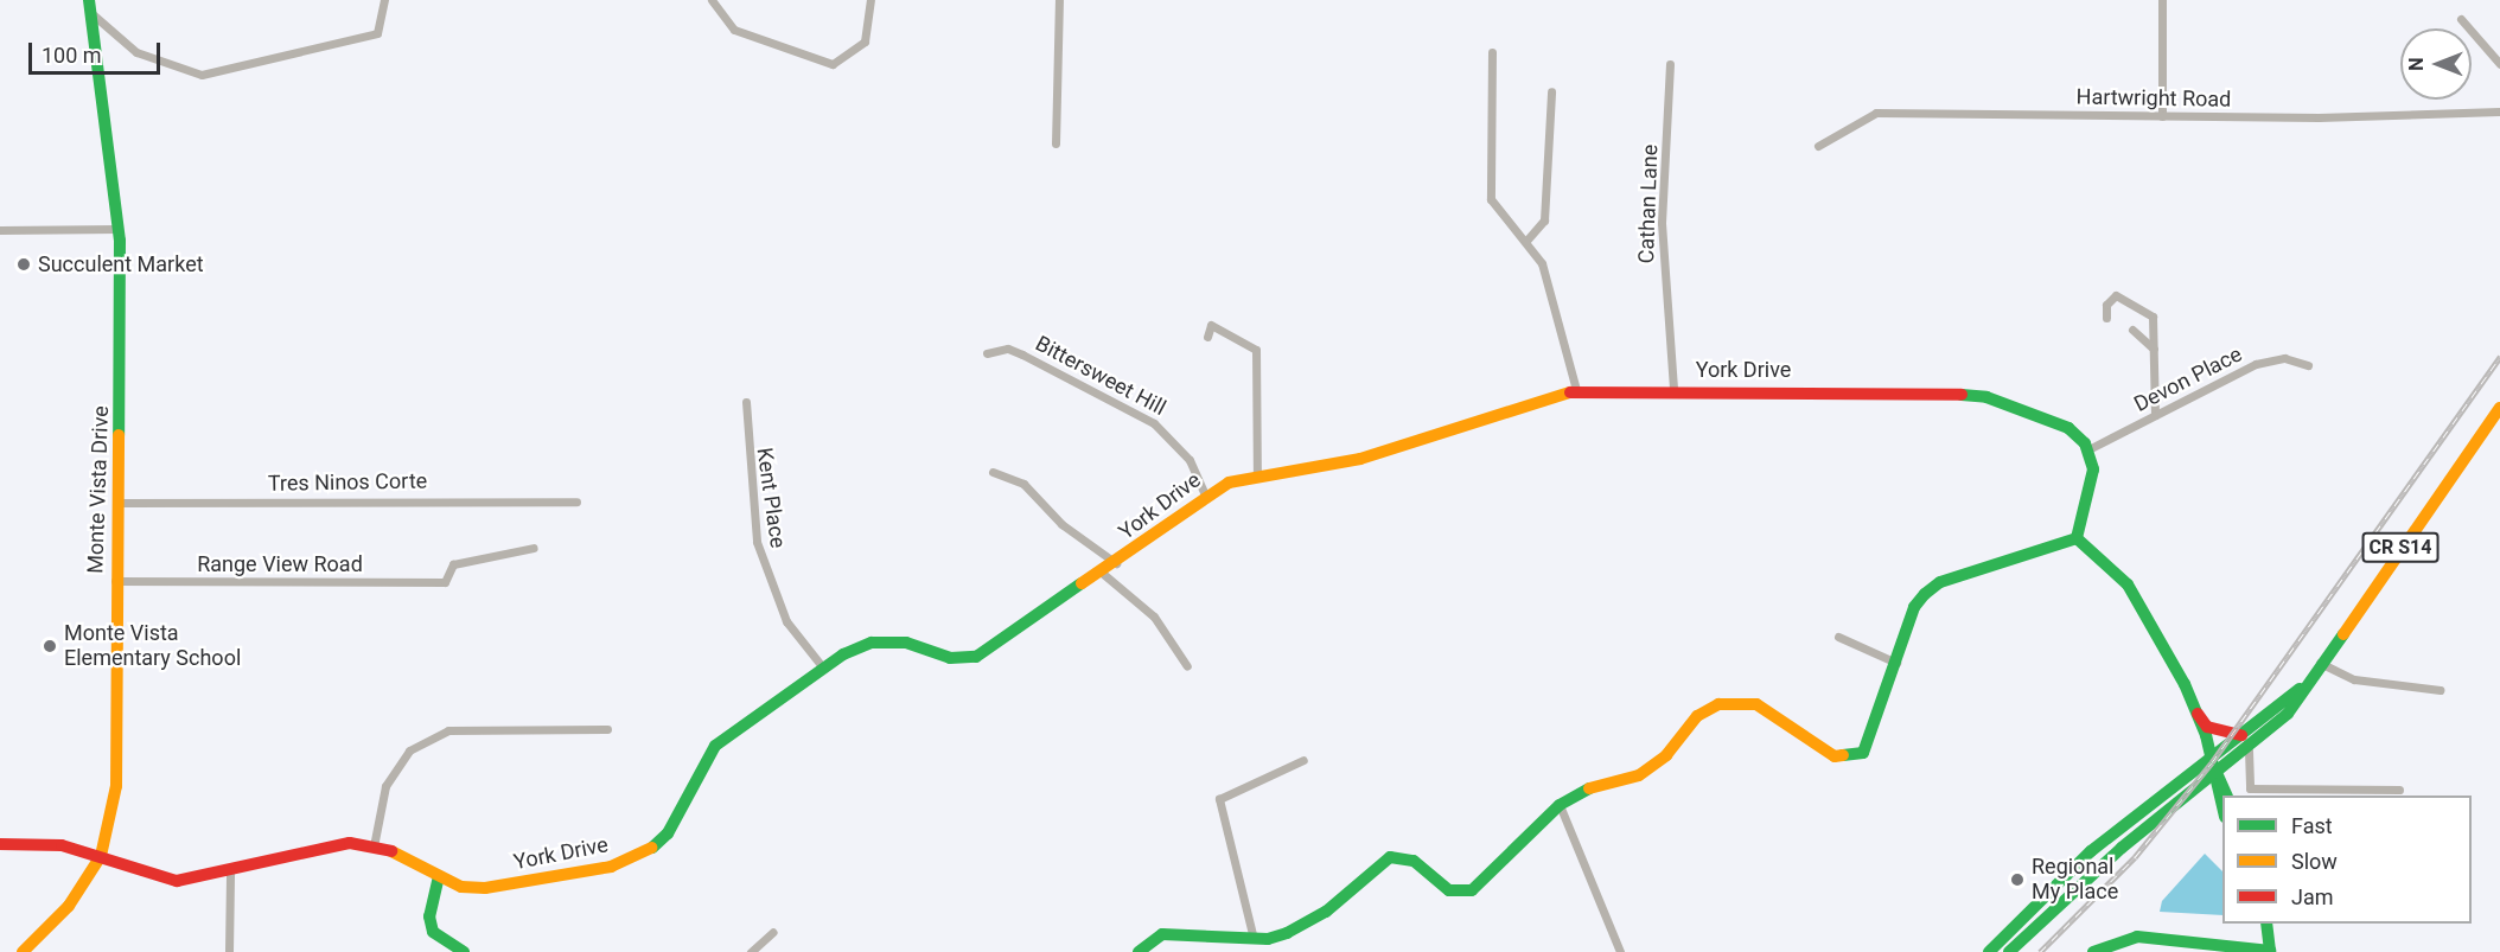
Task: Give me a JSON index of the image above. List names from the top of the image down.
{
  "streets": {
    "street": [
      "Hartwright Road",
      "Cathan Lane",
      "York Drive",
      "Bittersweet Hill",
      "Devon Place",
      "Tres Ninos Corte",
      "Monte Vista Drive",
      "Kent Place",
      "CR S14",
      "Range View Road"
    ]
  },
  "crossings": [
    ["Cathan Lane", "York Drive"],
    ["York Drive", "Bittersweet Hill"],
    ["York Drive", "Devon Place"],
    ["York Drive", "Monte Vista Drive"],
    ["York Drive", "Kent Place"],
    ["Tres Ninos Corte", "Monte Vista Drive"],
    ["Monte Vista Drive", "Range View Road"]
  ],
  "places": ["Succulent Market", "Monte Vista Elementary School", "Regional My Place"],
  "legend": ["Fast", "Slow", "Jam"],
  "scale_bar": "100 m",
  "north": "left"
}
